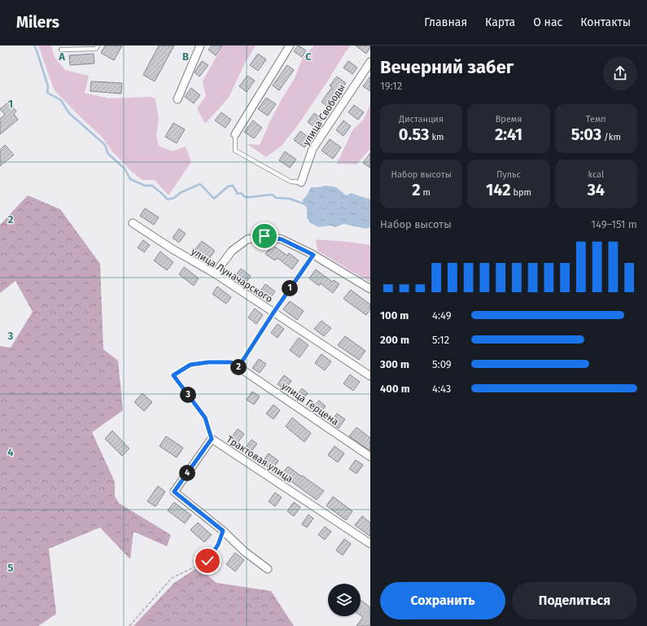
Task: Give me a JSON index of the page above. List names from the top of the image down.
{
  "streets": {
    "street": [
      "улица Свободы",
      "улица Луначарского",
      "улица Герцена",
      "Трактовая улица"
    ]
  },
  "page": {
    "header": "Milers",
    "nav": [
      "Главная",
      "Карта",
      "О нас",
      "Контакты"
    ],
    "heading": ["Вечерний забег", "19:12"],
    "stats": [
      ["Дистанция", "0.53 km"],
      ["Время", "2:41"],
      ["Темп", "5:03 /km"],
      ["Набор высоты", "2 m"],
      ["Пульс", "142 bpm"],
      ["kcal", "34"]
    ],
    "chart": ["Набор высоты", "149–151 m"],
    "pins": [
      "1",
      "2",
      "3",
      "4"
    ],
    "list": [
      {
        "name": "100 m",
        "note": "4:49"
      },
      {
        "name": "200 m",
        "note": "5:12"
      },
      {
        "name": "300 m",
        "note": "5:09"
      },
      {
        "name": "400 m",
        "note": "4:43"
      }
    ],
    "buttons": ["Сохранить", "Поделиться"]
  },
  "grid": {
    "columns": ["A", "B", "C"],
    "rows": [
      "1",
      "2",
      "3",
      "4",
      "5"
    ]
  }
}
